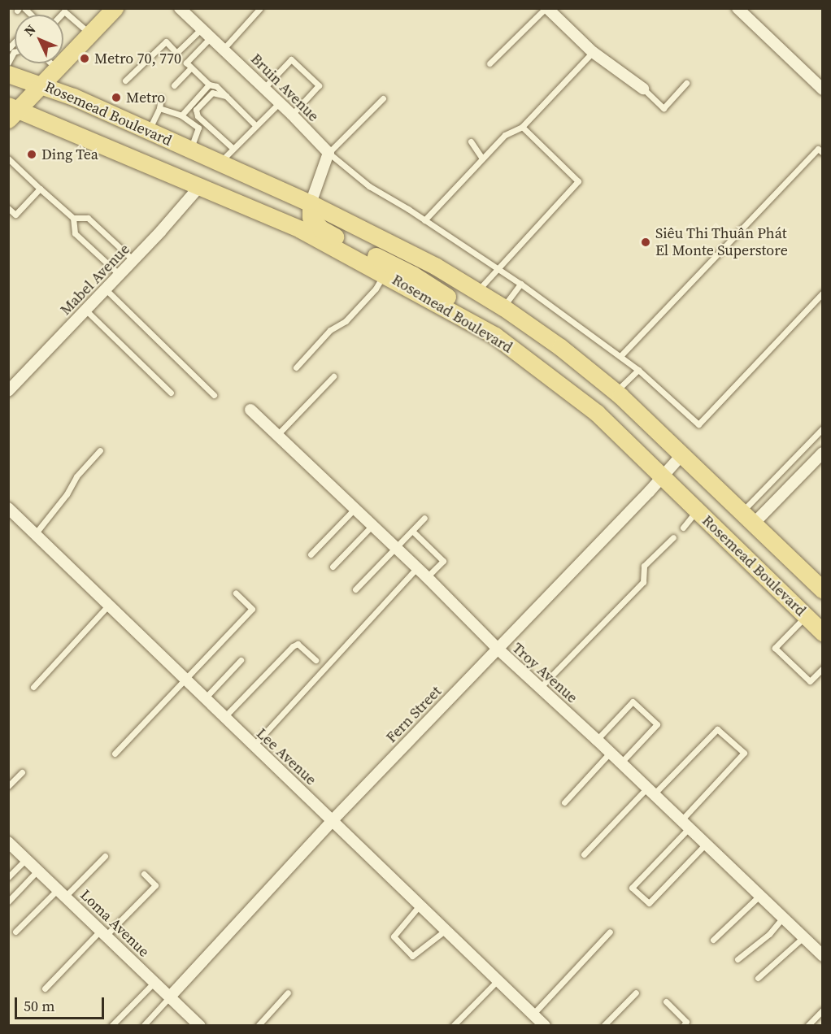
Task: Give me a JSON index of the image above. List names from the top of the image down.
{
  "streets": {
    "main road": ["Rosemead Boulevard"],
    "street": [
      "Bruin Avenue",
      "Mabel Avenue",
      "Troy Avenue",
      "Fern Street",
      "Lee Avenue",
      "Loma Avenue"
    ]
  },
  "crossings": [
    ["Rosemead Boulevard", "Mabel Avenue"],
    ["Rosemead Boulevard", "Fern Street"],
    ["Troy Avenue", "Fern Street"],
    ["Fern Street", "Lee Avenue"],
    ["Fern Street", "Loma Avenue"]
  ],
  "places": [
    "Metro 70, 770",
    "Metro",
    "Ding Tea",
    "Siêu Thi Thuân Phát El Monte Superstore"
  ],
  "scale_bar": "50 m",
  "north": "top left"
}
